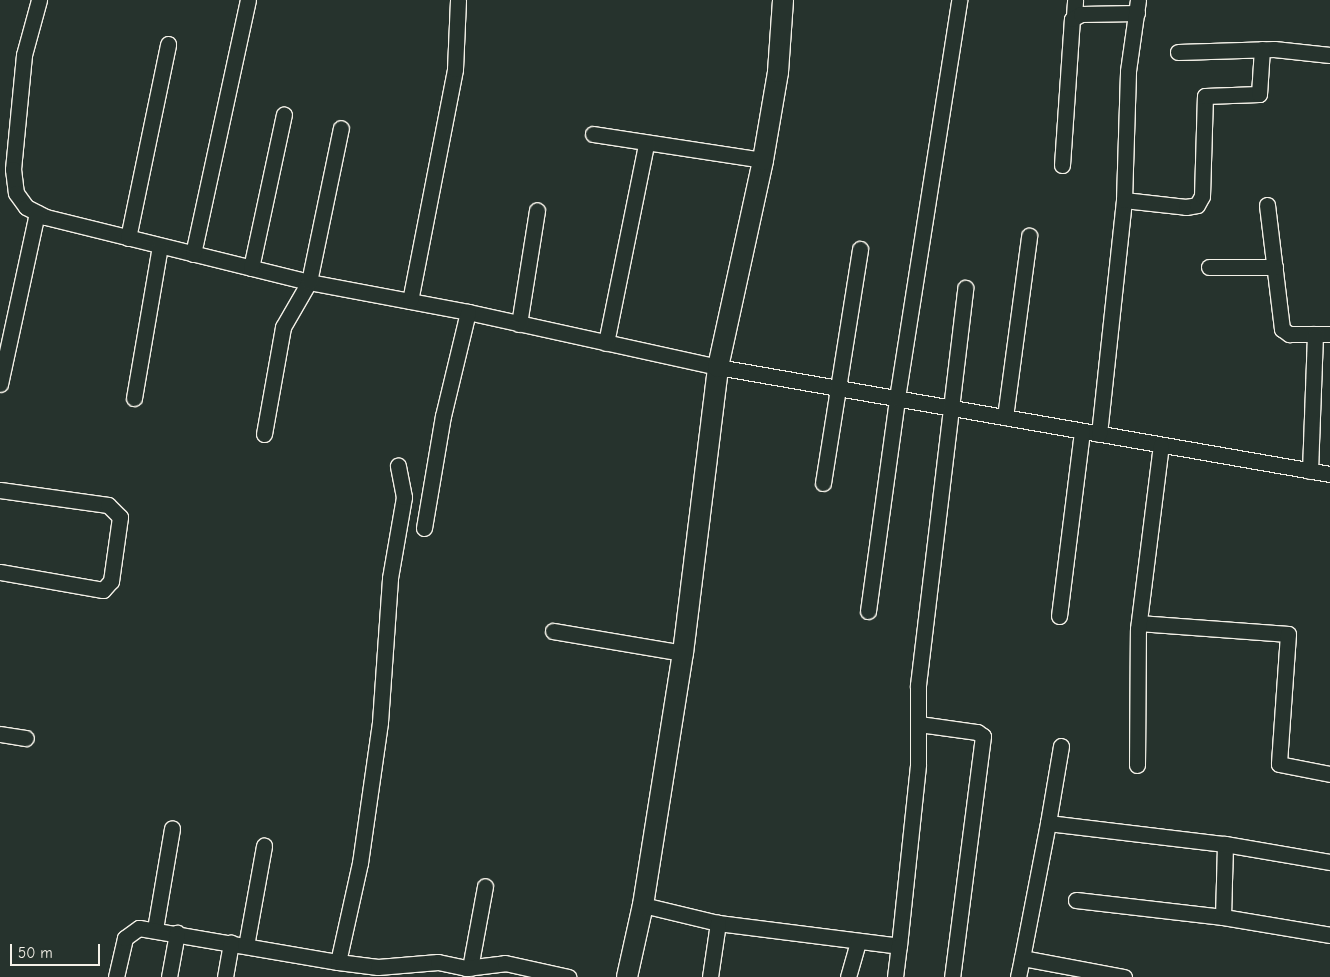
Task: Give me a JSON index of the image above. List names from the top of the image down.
{
  "scale_bar": "50 m"
}
